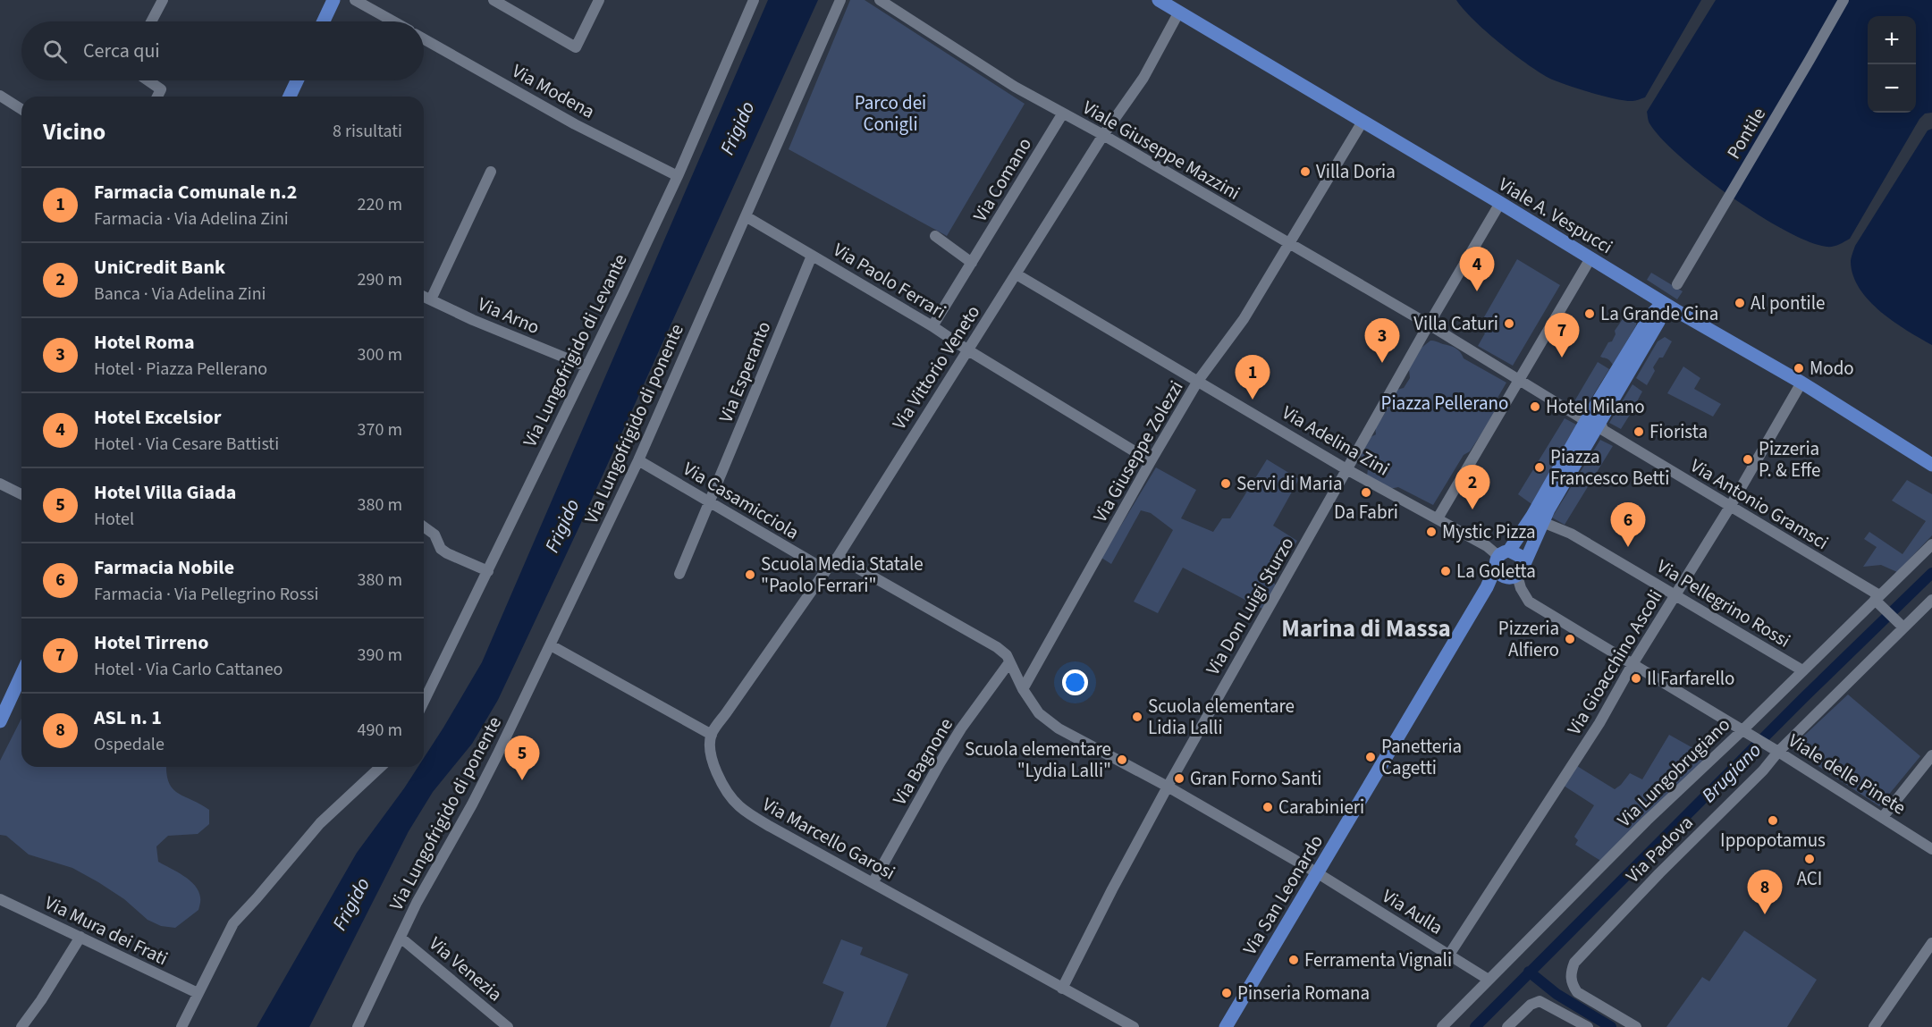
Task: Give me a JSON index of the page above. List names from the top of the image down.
{
  "streets": {
    "main road": ["Viale A. Vespucci", "Via San Leonardo"],
    "street": [
      "Via Modena",
      "Pontile",
      "Viale Giuseppe Mazzini",
      "Via Comano",
      "Via Paolo Ferrari",
      "Via Arno",
      "Via Lungofrigido di Levante",
      "Via Vittorio Veneto",
      "Via Esperanto",
      "Via Lungofrigido di ponente",
      "Via Adelina Zini",
      "Via Giuseppe Zolezzi",
      "Via Casamicciola",
      "Via Antonio Gramsci",
      "Via Pellegrino Rossi",
      "Via Don Luigi Sturzo",
      "Via Gioacchino Ascoli",
      "Via Bagnone",
      "Via Lungobrugiano",
      "Viale delle Pinete",
      "Via Marcello Garosi",
      "Via Padova",
      "Via Aulla",
      "Via Mura dei Frati",
      "Via Venezia"
    ]
  },
  "crossings": [
    ["Via Modena", "Via Lungofrigido di Levante"],
    ["Viale Giuseppe Mazzini", "Via Comano"],
    ["Viale Giuseppe Mazzini", "Via Vittorio Veneto"],
    ["Viale Giuseppe Mazzini", "Via Giuseppe Zolezzi"],
    ["Viale Giuseppe Mazzini", "Via Antonio Gramsci"],
    ["Via Comano", "Via Paolo Ferrari"],
    ["Viale A. Vespucci", "Via Vittorio Veneto"],
    ["Viale A. Vespucci", "Via Giuseppe Zolezzi"],
    ["Viale A. Vespucci", "Via Gioacchino Ascoli"],
    ["Via Paolo Ferrari", "Via Vittorio Veneto"],
    ["Via Paolo Ferrari", "Via Esperanto"],
    ["Via Paolo Ferrari", "Via Lungofrigido di ponente"],
    ["Via Paolo Ferrari", "Via Giuseppe Zolezzi"],
    ["Via Arno", "Via Lungofrigido di Levante"],
    ["Via Vittorio Veneto", "Via Adelina Zini"],
    ["Via Vittorio Veneto", "Via Casamicciola"],
    ["Via Vittorio Veneto", "Via Marcello Garosi"],
    ["Via Esperanto", "Via Casamicciola"],
    ["Via Lungofrigido di ponente", "Via Casamicciola"],
    ["Via Lungofrigido di ponente", "Via Venezia"],
    ["Via Adelina Zini", "Via Giuseppe Zolezzi"],
    ["Via Adelina Zini", "Via Don Luigi Sturzo"],
    ["Via Adelina Zini", "Via San Leonardo"],
    ["Via Antonio Gramsci", "Via Gioacchino Ascoli"],
    ["Via Antonio Gramsci", "Via Lungobrugiano"],
    ["Via Antonio Gramsci", "Via Padova"],
    ["Via Pellegrino Rossi", "Via Gioacchino Ascoli"],
    ["Via Pellegrino Rossi", "Via Lungobrugiano"],
    ["Via Don Luigi Sturzo", "Via Marcello Garosi"],
    ["Via Gioacchino Ascoli", "Viale delle Pinete"],
    ["Via Gioacchino Ascoli", "Via Aulla"],
    ["Via Bagnone", "Via Marcello Garosi"],
    ["Via Lungobrugiano", "Viale delle Pinete"],
    ["Via Lungobrugiano", "Via Aulla"],
    ["Viale delle Pinete", "Via Padova"],
    ["Via San Leonardo", "Via Aulla"]
  ],
  "districts": ["Marina di Massa"],
  "water": ["Frigido", "Brugiano"],
  "parks": ["Parco dei Conigli", "Piazza Pellerano"],
  "places": [
    "Villa Doria",
    "Al pontile",
    "La Grande Cina",
    "Villa Caturi",
    "Modo",
    "Hotel Milano",
    "Fiorista",
    "Pizzeria P. & Effe",
    "Piazza Francesco Betti",
    "Servi di Maria",
    "Da Fabri",
    "Mystic Pizza",
    "La Goletta",
    "Scuola Media Statale \"Paolo Ferrari\"",
    "Pizzeria Alfiero",
    "Il Farfarello",
    "Scuola elementare Lidia Lalli",
    "Panetteria Cagetti",
    "Scuola elementare \"Lydia Lalli\"",
    "Gran Forno Santi",
    "Carabinieri",
    "Ippopotamus",
    "ACI",
    "Ferramenta Vignali",
    "Pinseria Romana"
  ],
  "page": {
    "map_buttons": ["+", "−"],
    "search": "Cerca qui",
    "heading": ["Vicino", "8 risultati"],
    "list": [
      {
        "mark": "1",
        "name": "Farmacia Comunale n.2",
        "note": "Farmacia · Via Adelina Zini",
        "value": "220 m"
      },
      {
        "mark": "2",
        "name": "UniCredit Bank",
        "note": "Banca · Via Adelina Zini",
        "value": "290 m"
      },
      {
        "mark": "3",
        "name": "Hotel Roma",
        "note": "Hotel · Piazza Pellerano",
        "value": "300 m"
      },
      {
        "mark": "4",
        "name": "Hotel Excelsior",
        "note": "Hotel · Via Cesare Battisti",
        "value": "370 m"
      },
      {
        "mark": "5",
        "name": "Hotel Villa Giada",
        "note": "Hotel",
        "value": "380 m"
      },
      {
        "mark": "6",
        "name": "Farmacia Nobile",
        "note": "Farmacia · Via Pellegrino Rossi",
        "value": "380 m"
      },
      {
        "mark": "7",
        "name": "Hotel Tirreno",
        "note": "Hotel · Via Carlo Cattaneo",
        "value": "390 m"
      },
      {
        "mark": "8",
        "name": "ASL n. 1",
        "note": "Ospedale",
        "value": "490 m"
      }
    ],
    "pins": [
      "4",
      "7",
      "3",
      "1",
      "2",
      "6",
      "5",
      "8"
    ]
  }
}
